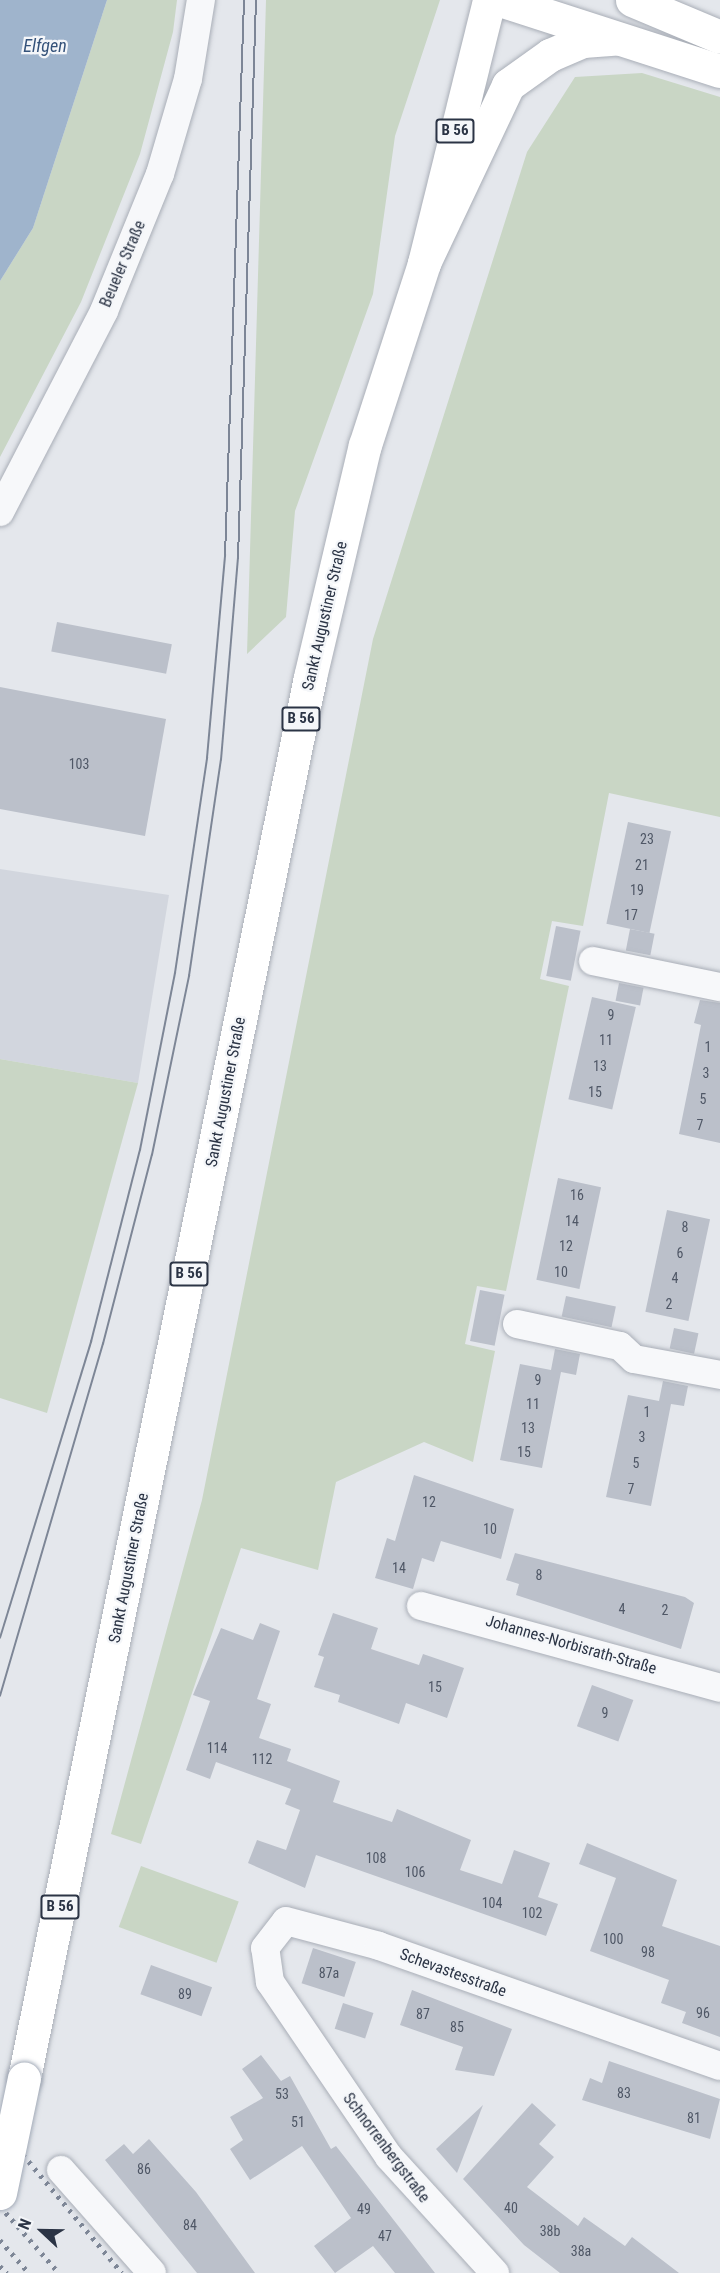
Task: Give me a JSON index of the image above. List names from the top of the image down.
{
  "streets": {
    "main road": ["B 56", "Sankt Augustiner Straße"],
    "street": [
      "Beueler Straße",
      "Johannes-Norbisrath-Straße",
      "Schevastesstraße",
      "Schnorrenbergstraße"
    ]
  },
  "crossings": [
    ["Schevastesstraße", "Schnorrenbergstraße"]
  ],
  "water": ["Elfgen"],
  "house_numbers": [
    "103",
    "23",
    "21",
    "19",
    "17",
    "9",
    "11",
    "1",
    "13",
    "3",
    "15",
    "5",
    "7",
    "16",
    "14",
    "8",
    "12",
    "6",
    "10",
    "4",
    "2",
    "9",
    "11",
    "1",
    "13",
    "3",
    "15",
    "5",
    "7",
    "12",
    "10",
    "14",
    "8",
    "4",
    "2",
    "15",
    "9",
    "114",
    "112",
    "108",
    "106",
    "104",
    "102",
    "100",
    "98",
    "87a",
    "89",
    "96",
    "87",
    "85",
    "83",
    "53",
    "81",
    "51",
    "86",
    "40",
    "49",
    "84",
    "38b",
    "47",
    "38a"
  ],
  "north": "left"
}
